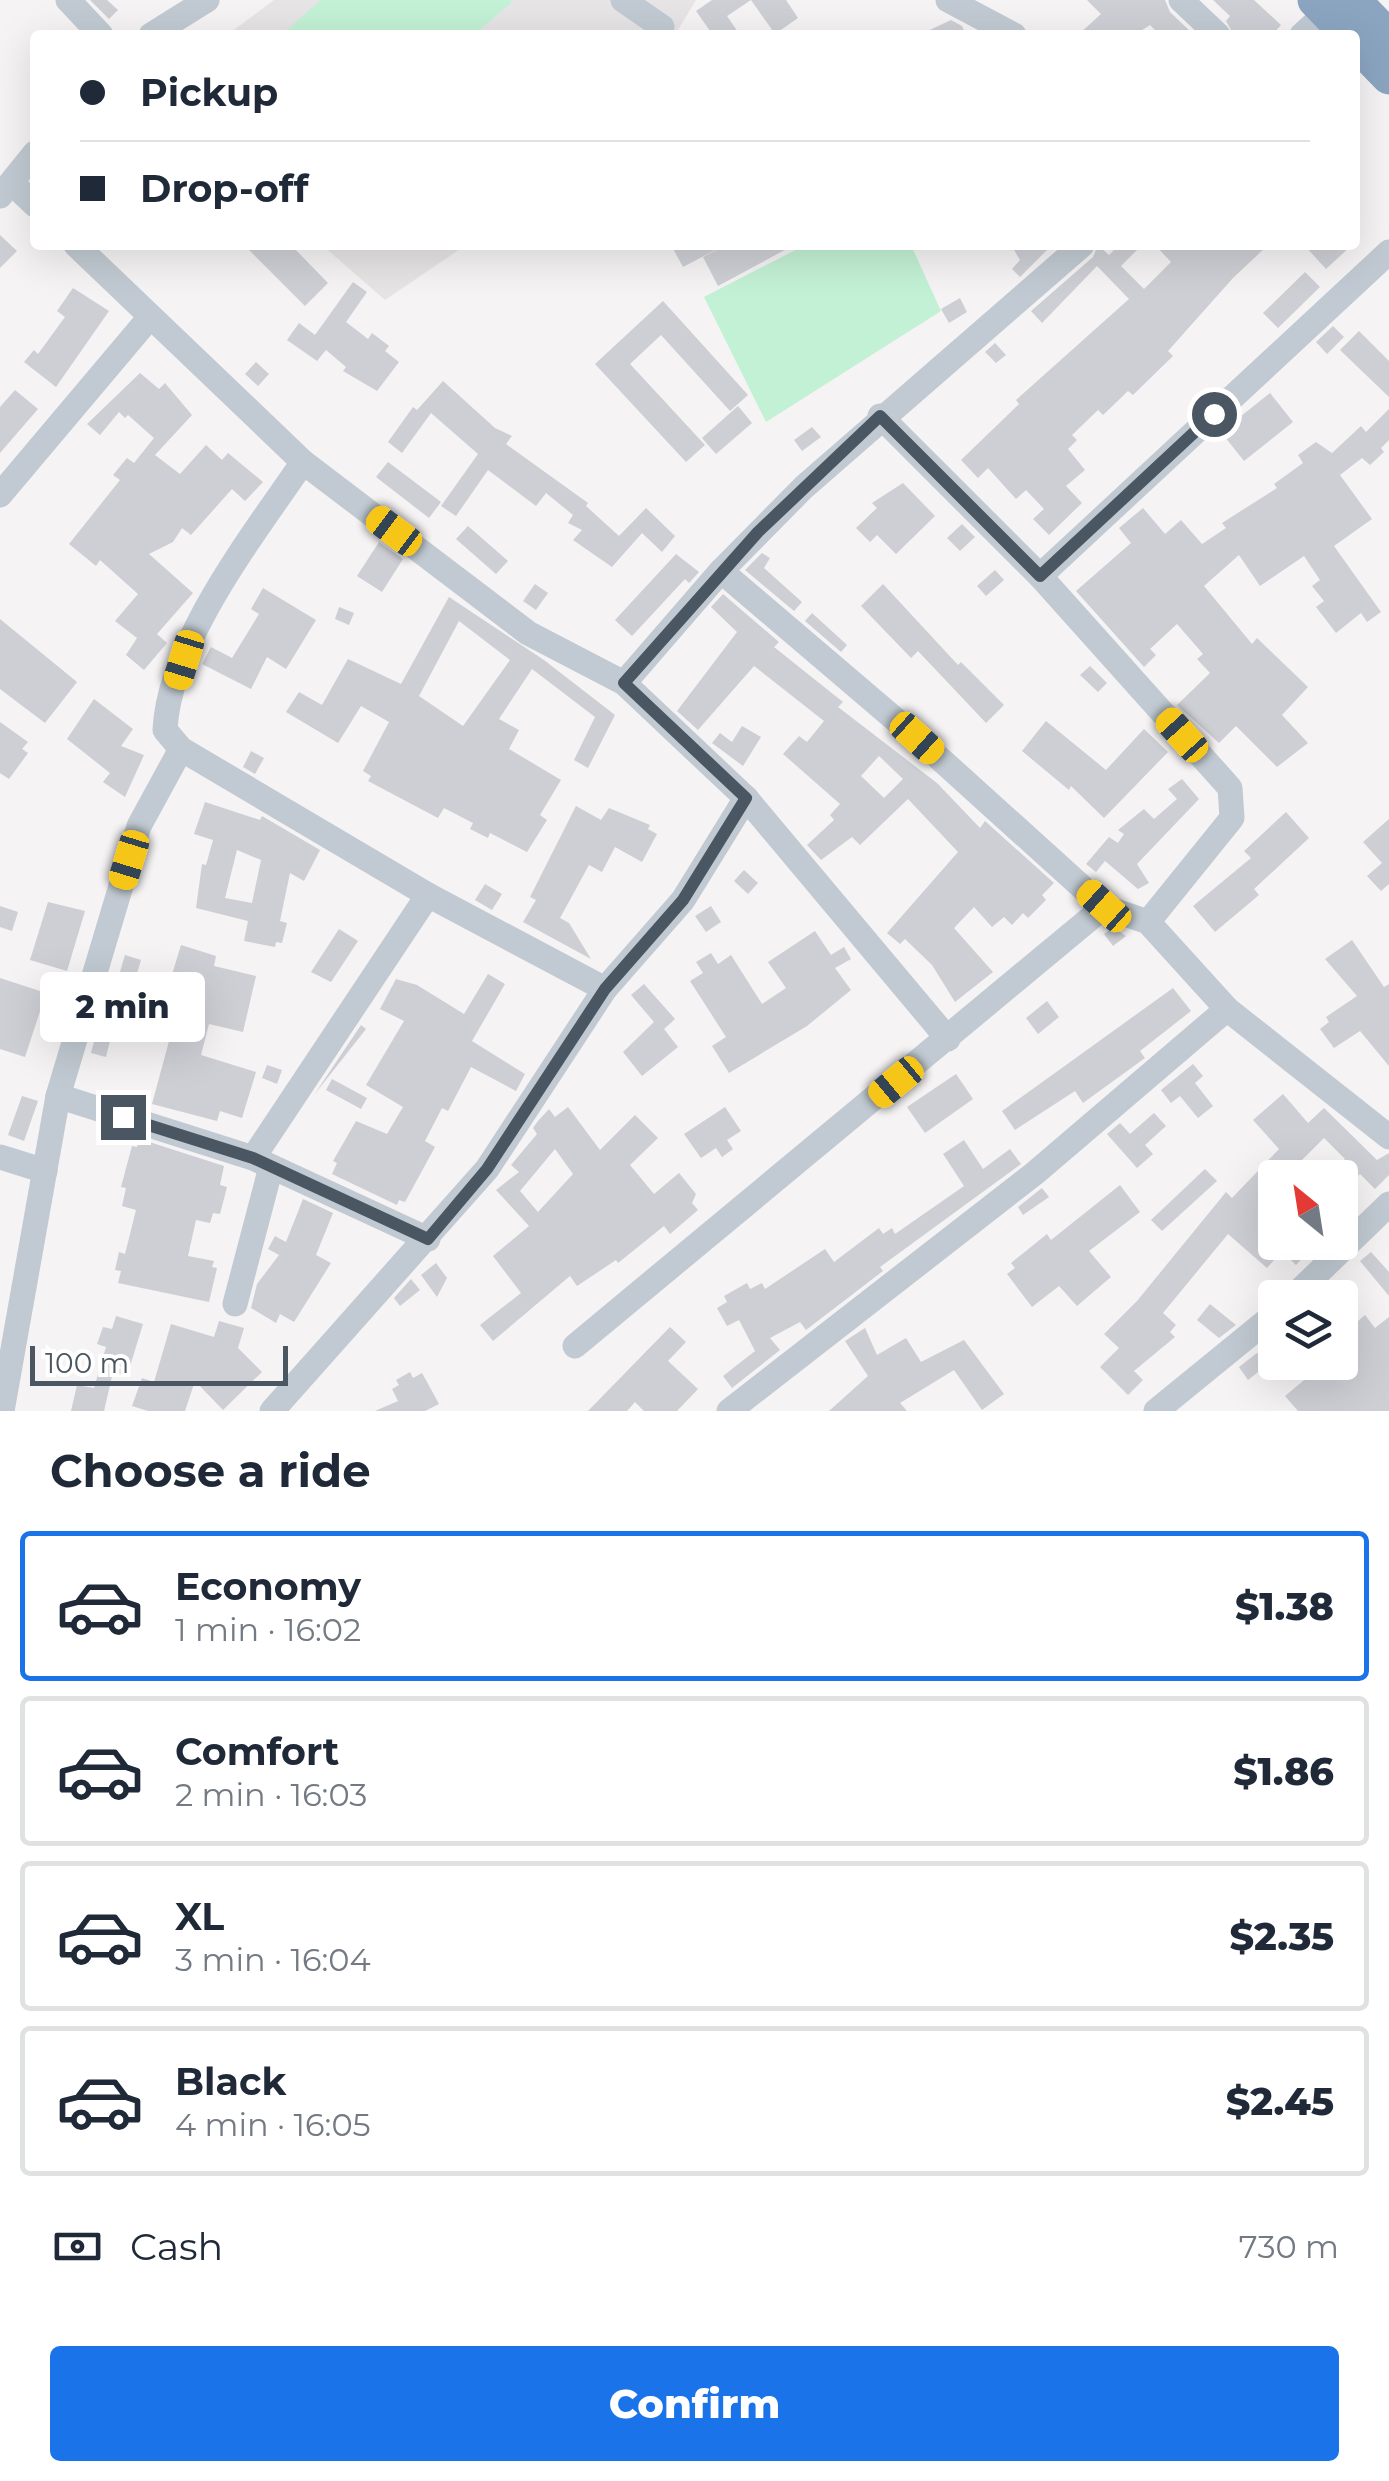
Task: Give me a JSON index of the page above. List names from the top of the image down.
{
  "scale_bar": "100 m",
  "north": "top left",
  "page": {
    "banner": ["Pickup", "Drop-off"],
    "bubble": "2 min",
    "scale": "100 m",
    "heading": "Choose a ride",
    "list": [
      {
        "name": "Economy",
        "note": "1 min · 16:02",
        "value": "$1.38"
      },
      {
        "name": "Comfort",
        "note": "2 min · 16:03",
        "value": "$1.86"
      },
      {
        "name": "XL",
        "note": "3 min · 16:04",
        "value": "$2.35"
      },
      {
        "name": "Black",
        "note": "4 min · 16:05",
        "value": "$2.45"
      }
    ],
    "pay": ["Cash", "730 m"],
    "buttons": "Confirm"
  }
}
